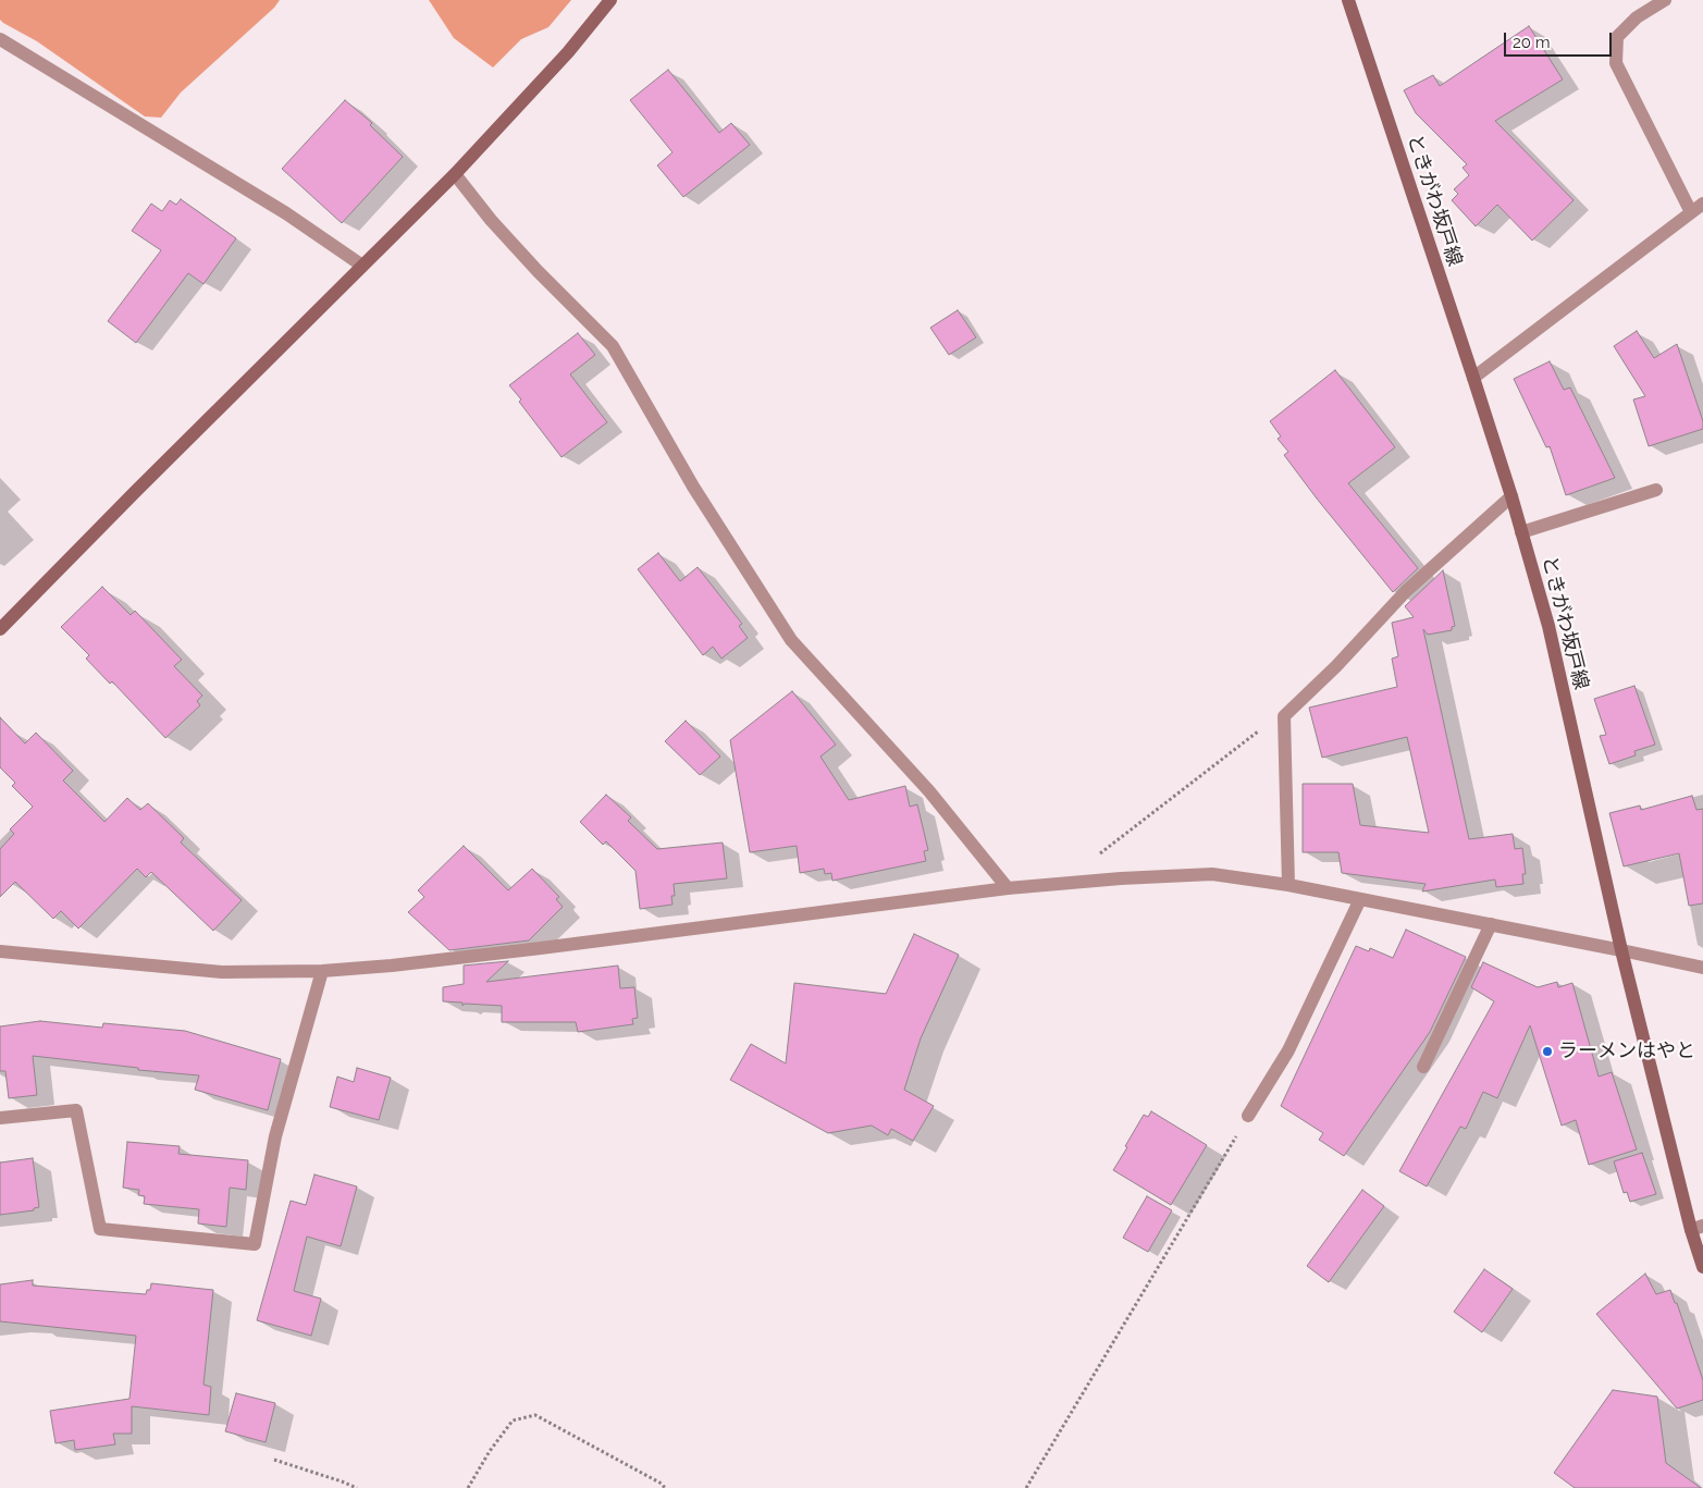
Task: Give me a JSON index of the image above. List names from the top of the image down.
{
  "streets": {
    "main road": ["ときがわ坂戸線"]
  },
  "places": ["ラーメンはやと"],
  "scale_bar": "20 m"
}
